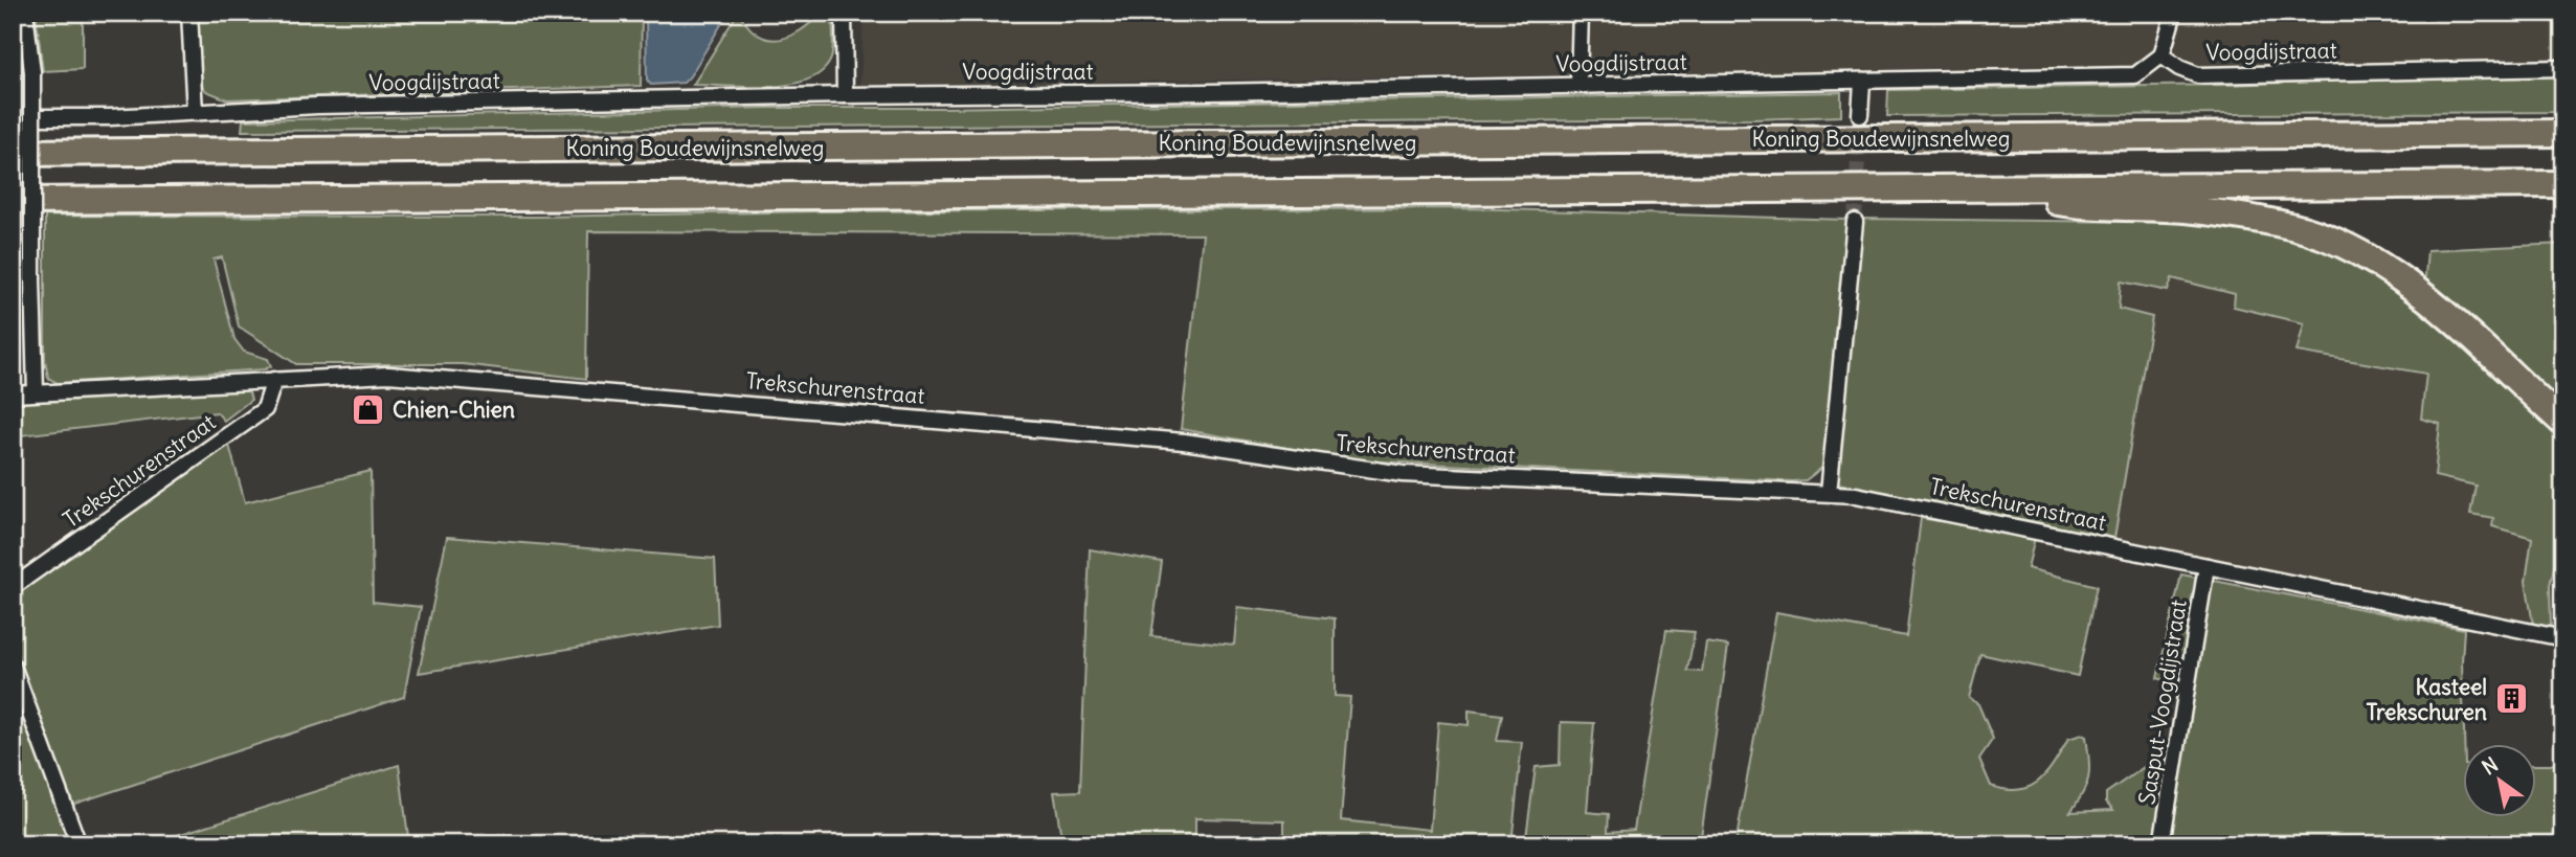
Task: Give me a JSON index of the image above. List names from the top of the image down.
{
  "streets": {
    "highway": ["Koning Boudewijnsnelweg"],
    "street": ["Voogdijstraat", "Trekschurenstraat", "Sasput-Voogdijstraat"]
  },
  "crossings": [
    ["Trekschurenstraat", "Sasput-Voogdijstraat"]
  ],
  "places": {
    "shop": ["Chien-Chien"],
    "building": ["Kasteel Trekschuren"]
  },
  "north": "top left"
}
